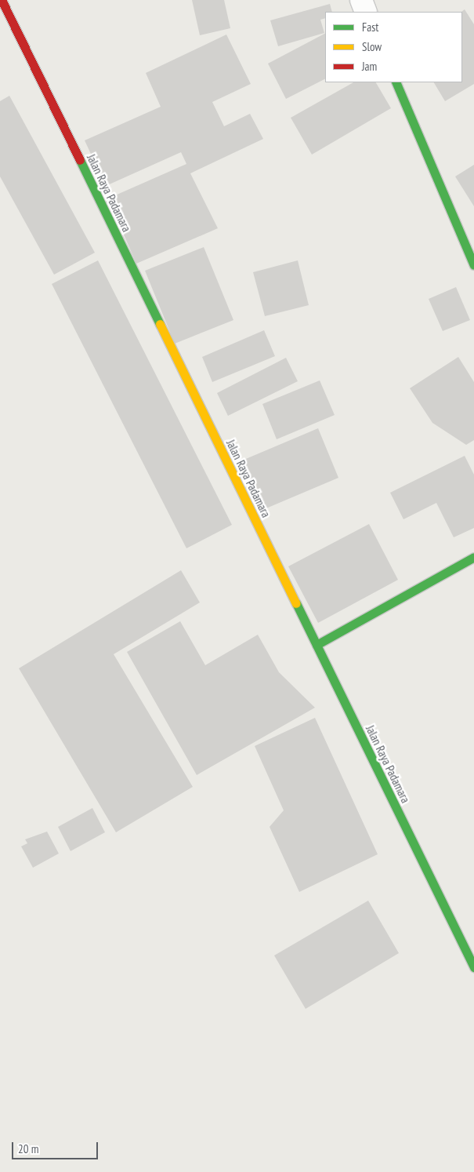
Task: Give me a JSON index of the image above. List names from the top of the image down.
{
  "streets": {
    "main road": ["Jalan Raya Padamara"]
  },
  "legend": ["Fast", "Slow", "Jam"],
  "scale_bar": "20 m"
}
